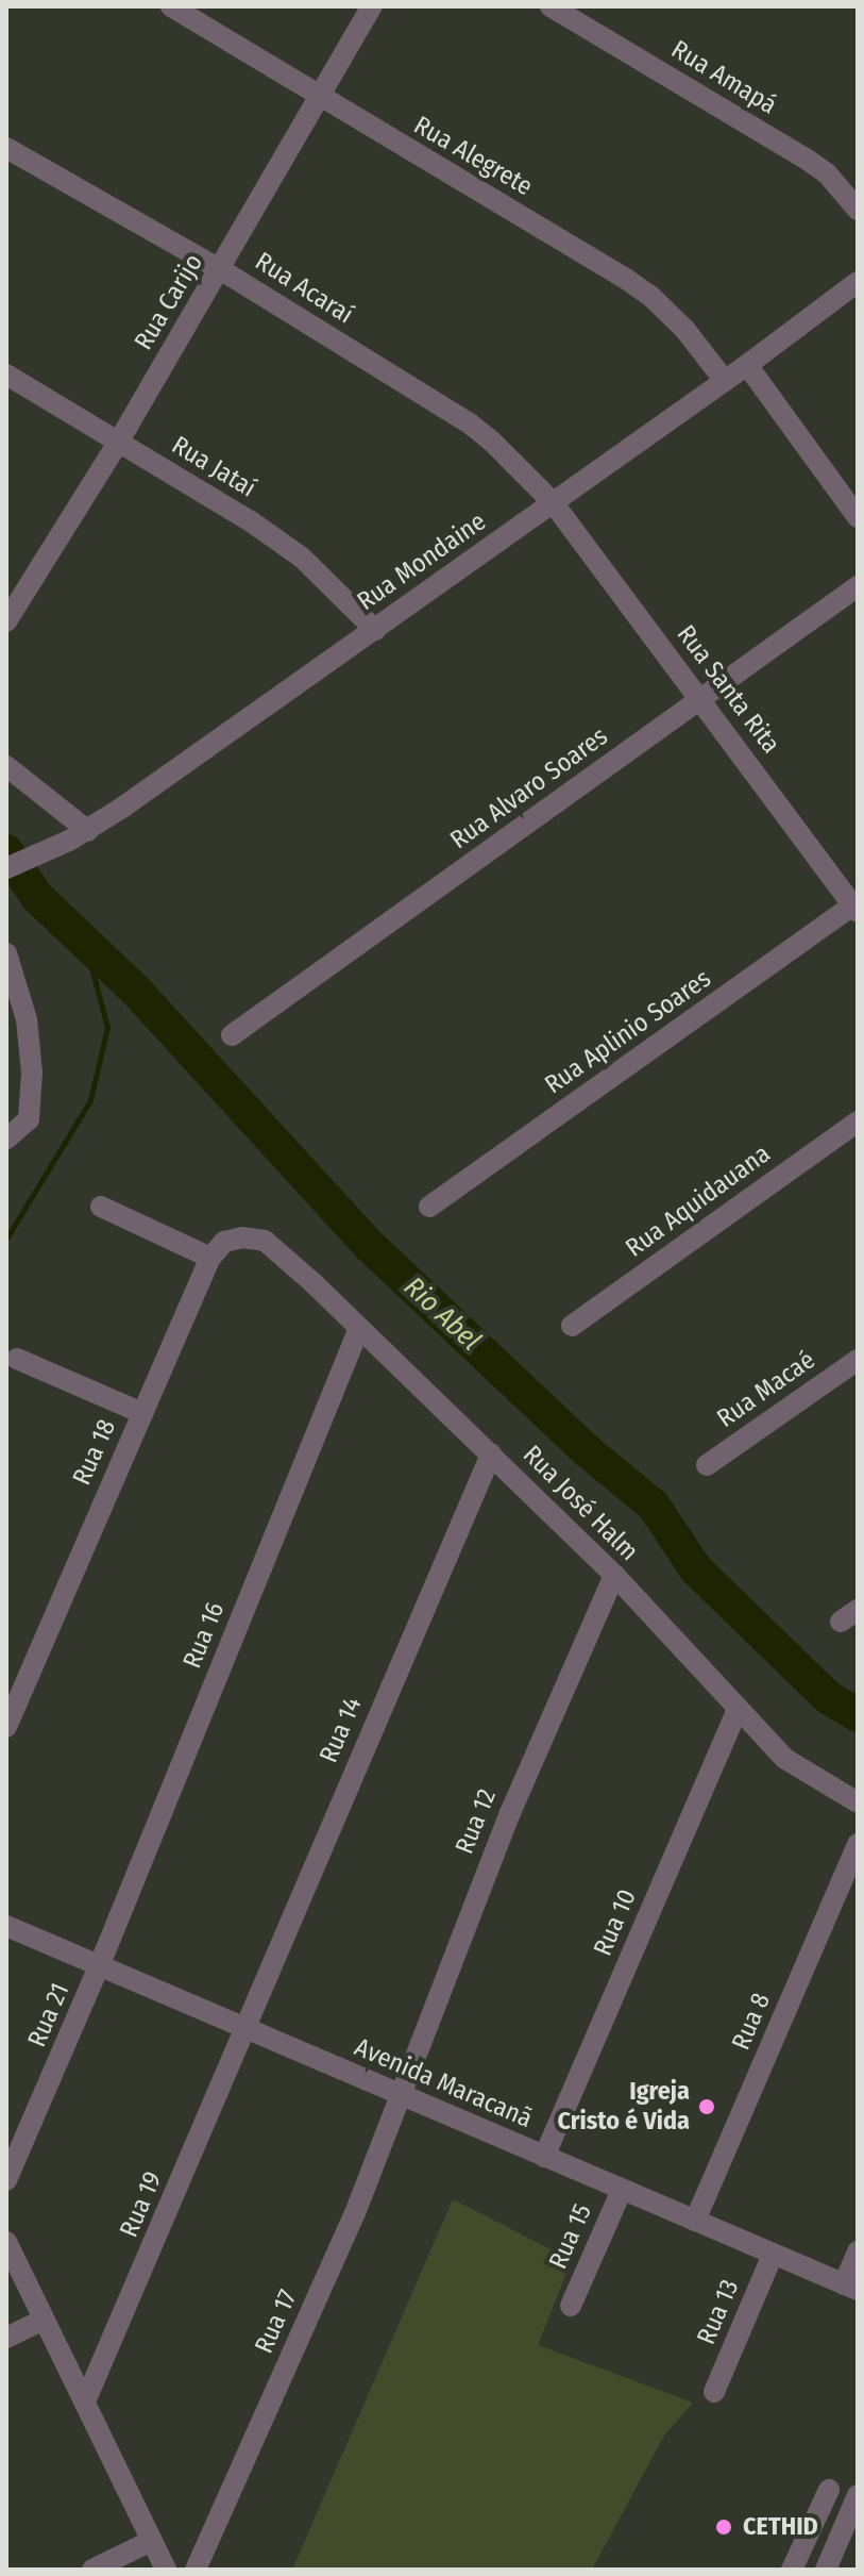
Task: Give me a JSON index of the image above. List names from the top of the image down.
{
  "streets": {
    "street": [
      "Rua Amapá",
      "Rua Alegrete",
      "Rua Acaraí",
      "Rua Carijo",
      "Rua Jataí",
      "Rua Mondaine",
      "Rua Santa Rita",
      "Rua Alvaro Soares",
      "Rua Aplinio Soares",
      "Rua Aquidauana",
      "Rua Macaé",
      "Rua 18",
      "Rua José Halm",
      "Rua 16",
      "Rua 14",
      "Rua 12",
      "Rua 10",
      "Rua 21",
      "Rua 8",
      "Avenida Maracanã",
      "Rua 19",
      "Rua 15",
      "Rua 13",
      "Rua 17"
    ]
  },
  "crossings": [
    ["Rua Alegrete", "Rua Carijo"],
    ["Rua Alegrete", "Rua Mondaine"],
    ["Rua Acaraí", "Rua Carijo"],
    ["Rua Acaraí", "Rua Mondaine"],
    ["Rua Acaraí", "Rua Santa Rita"],
    ["Rua Carijo", "Rua Jataí"],
    ["Rua Jataí", "Rua Mondaine"],
    ["Rua Mondaine", "Rua Santa Rita"],
    ["Rua Santa Rita", "Rua Alvaro Soares"],
    ["Rua Santa Rita", "Rua Aplinio Soares"],
    ["Rua 18", "Rua José Halm"],
    ["Rua José Halm", "Rua 16"],
    ["Rua José Halm", "Rua 14"],
    ["Rua José Halm", "Rua 12"],
    ["Rua José Halm", "Rua 10"],
    ["Rua 16", "Rua 21"],
    ["Rua 16", "Avenida Maracanã"],
    ["Rua 14", "Avenida Maracanã"],
    ["Rua 14", "Rua 19"],
    ["Rua 12", "Avenida Maracanã"],
    ["Rua 12", "Rua 17"],
    ["Rua 10", "Avenida Maracanã"],
    ["Rua 21", "Avenida Maracanã"],
    ["Rua 8", "Avenida Maracanã"],
    ["Avenida Maracanã", "Rua 19"],
    ["Avenida Maracanã", "Rua 15"],
    ["Avenida Maracanã", "Rua 13"],
    ["Avenida Maracanã", "Rua 17"]
  ],
  "water": ["Rio Abel"],
  "places": ["Igreja Cristo é Vida", "CETHID"]
}
